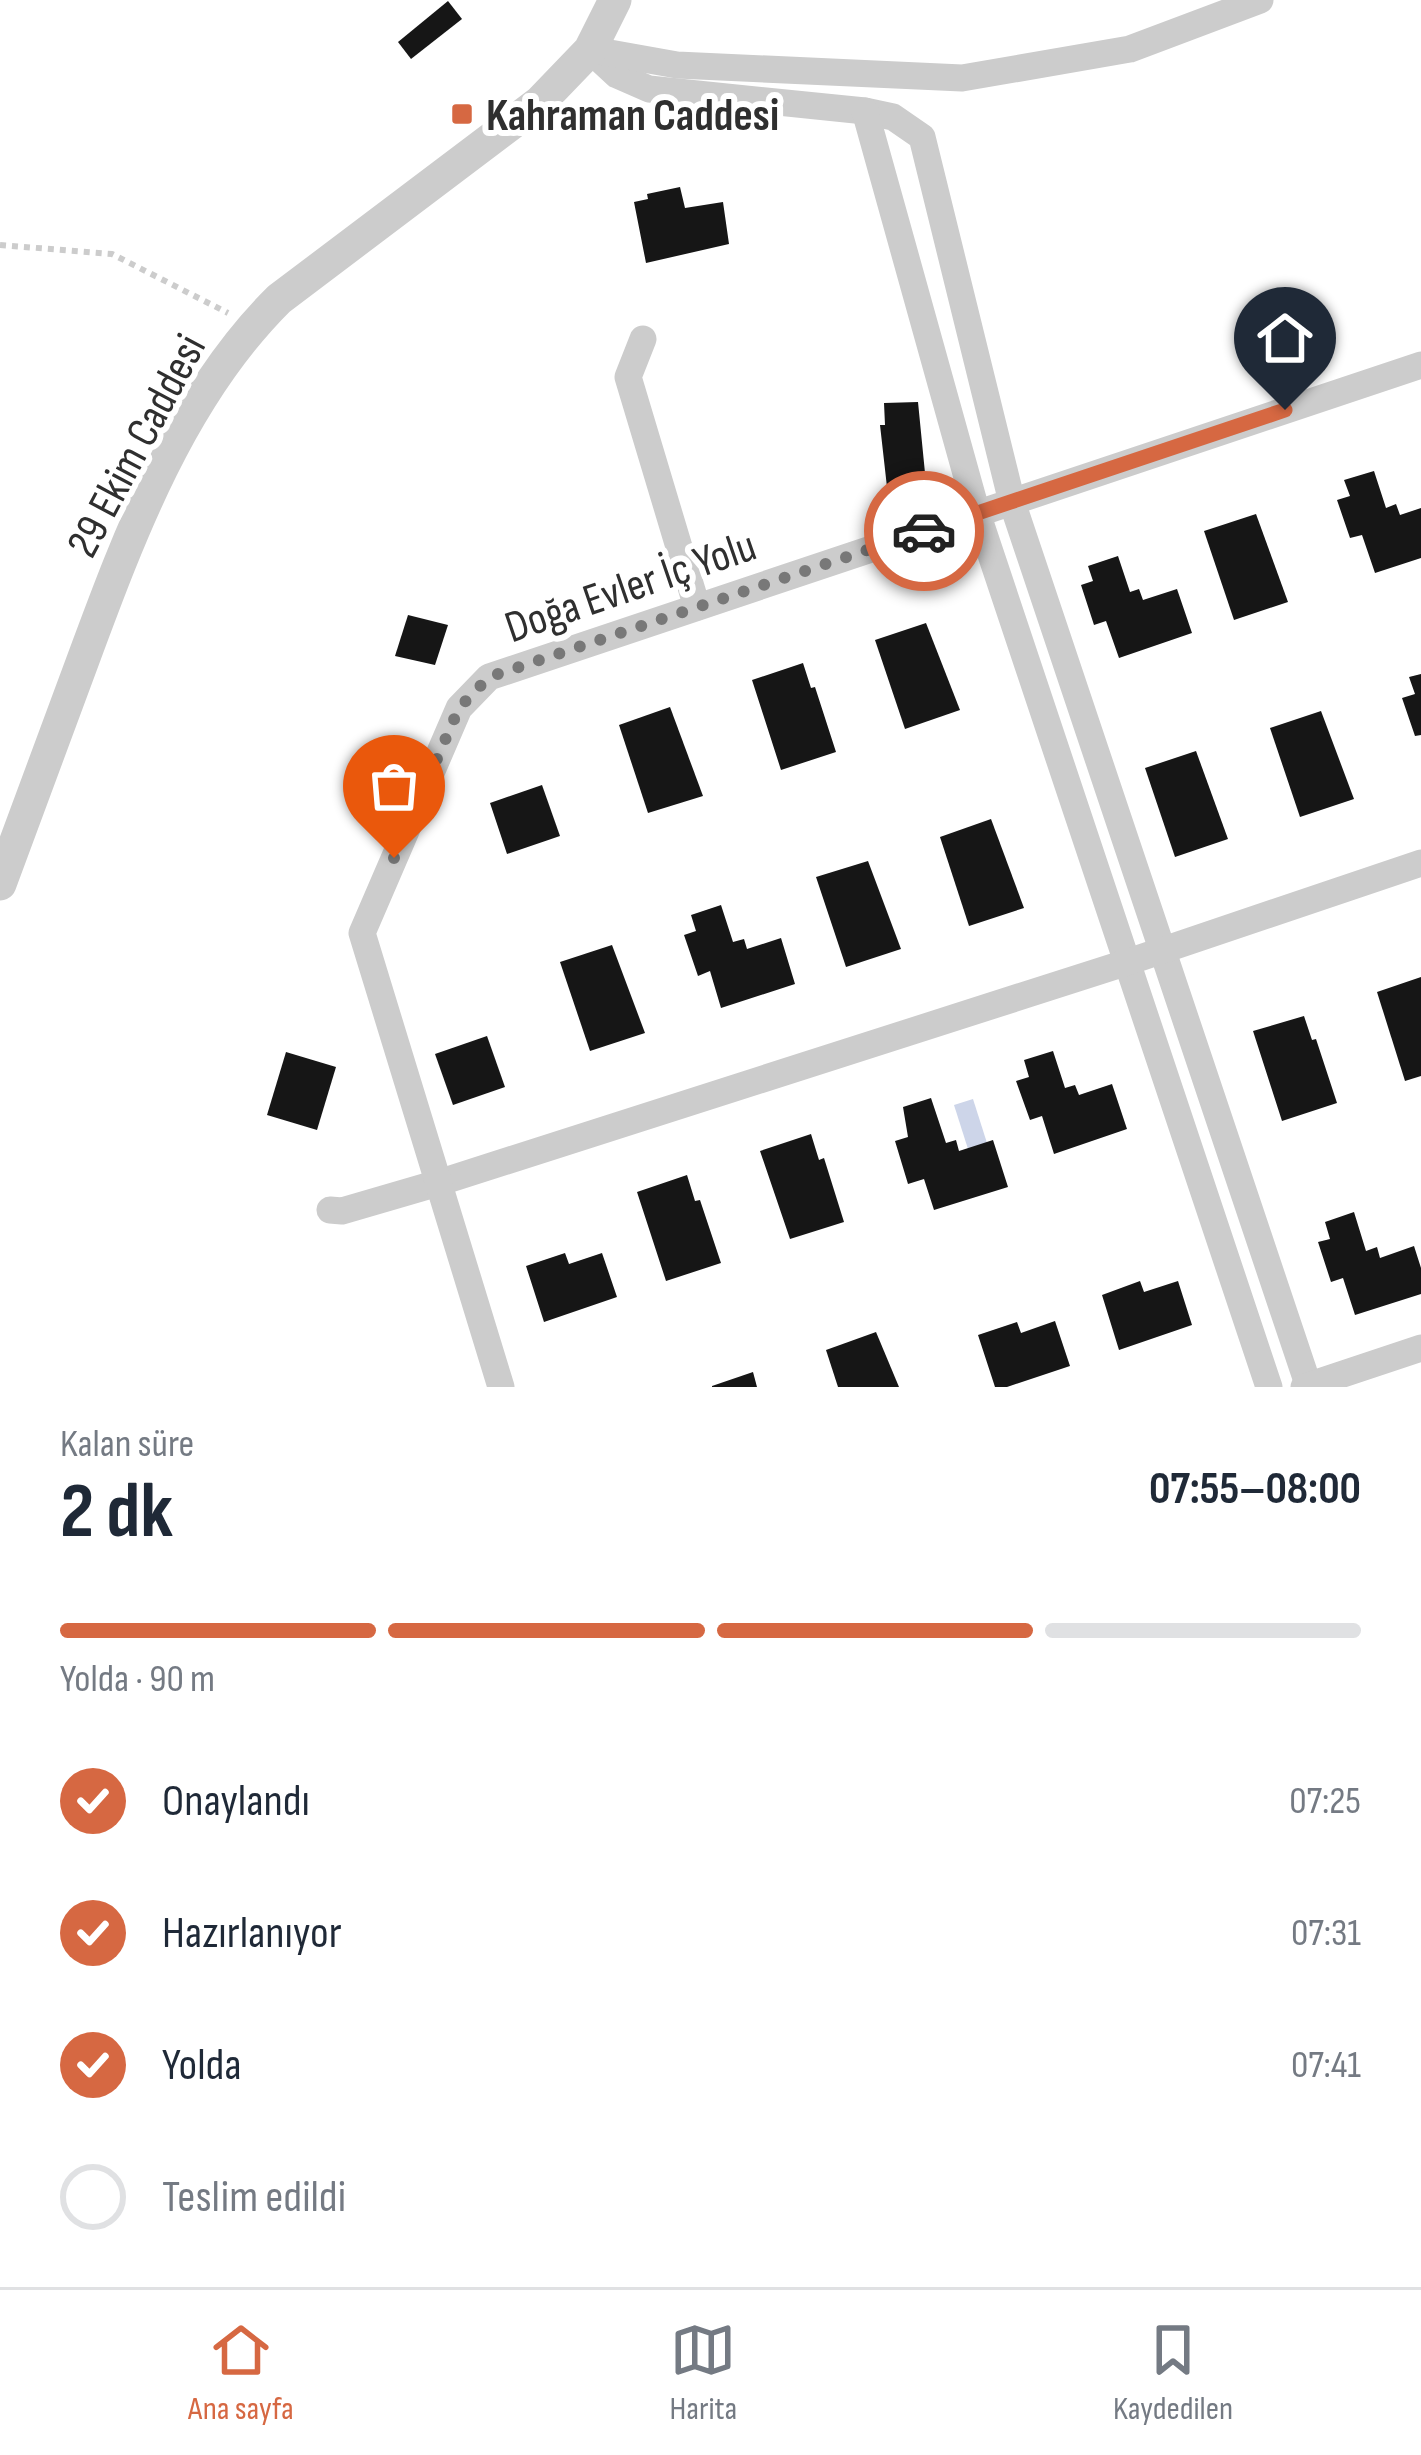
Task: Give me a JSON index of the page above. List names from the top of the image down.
{
  "streets": {
    "street": ["29 Ekim Caddesi", "Doğa Evler İç Yolu"]
  },
  "places": {
    "transit": ["Kahraman Caddesi"]
  },
  "page": {
    "heading": ["2 dk", "Kalan süre", "07:55–08:00"],
    "bar": "Yolda · 90 m",
    "list": [
      ["Onaylandı", "07:25"],
      ["Hazırlanıyor", "07:31"],
      ["Yolda", "07:41"],
      "Teslim edildi"
    ],
    "tabs": ["Ana sayfa", "Harita", "Kaydedilen"]
  }
}
